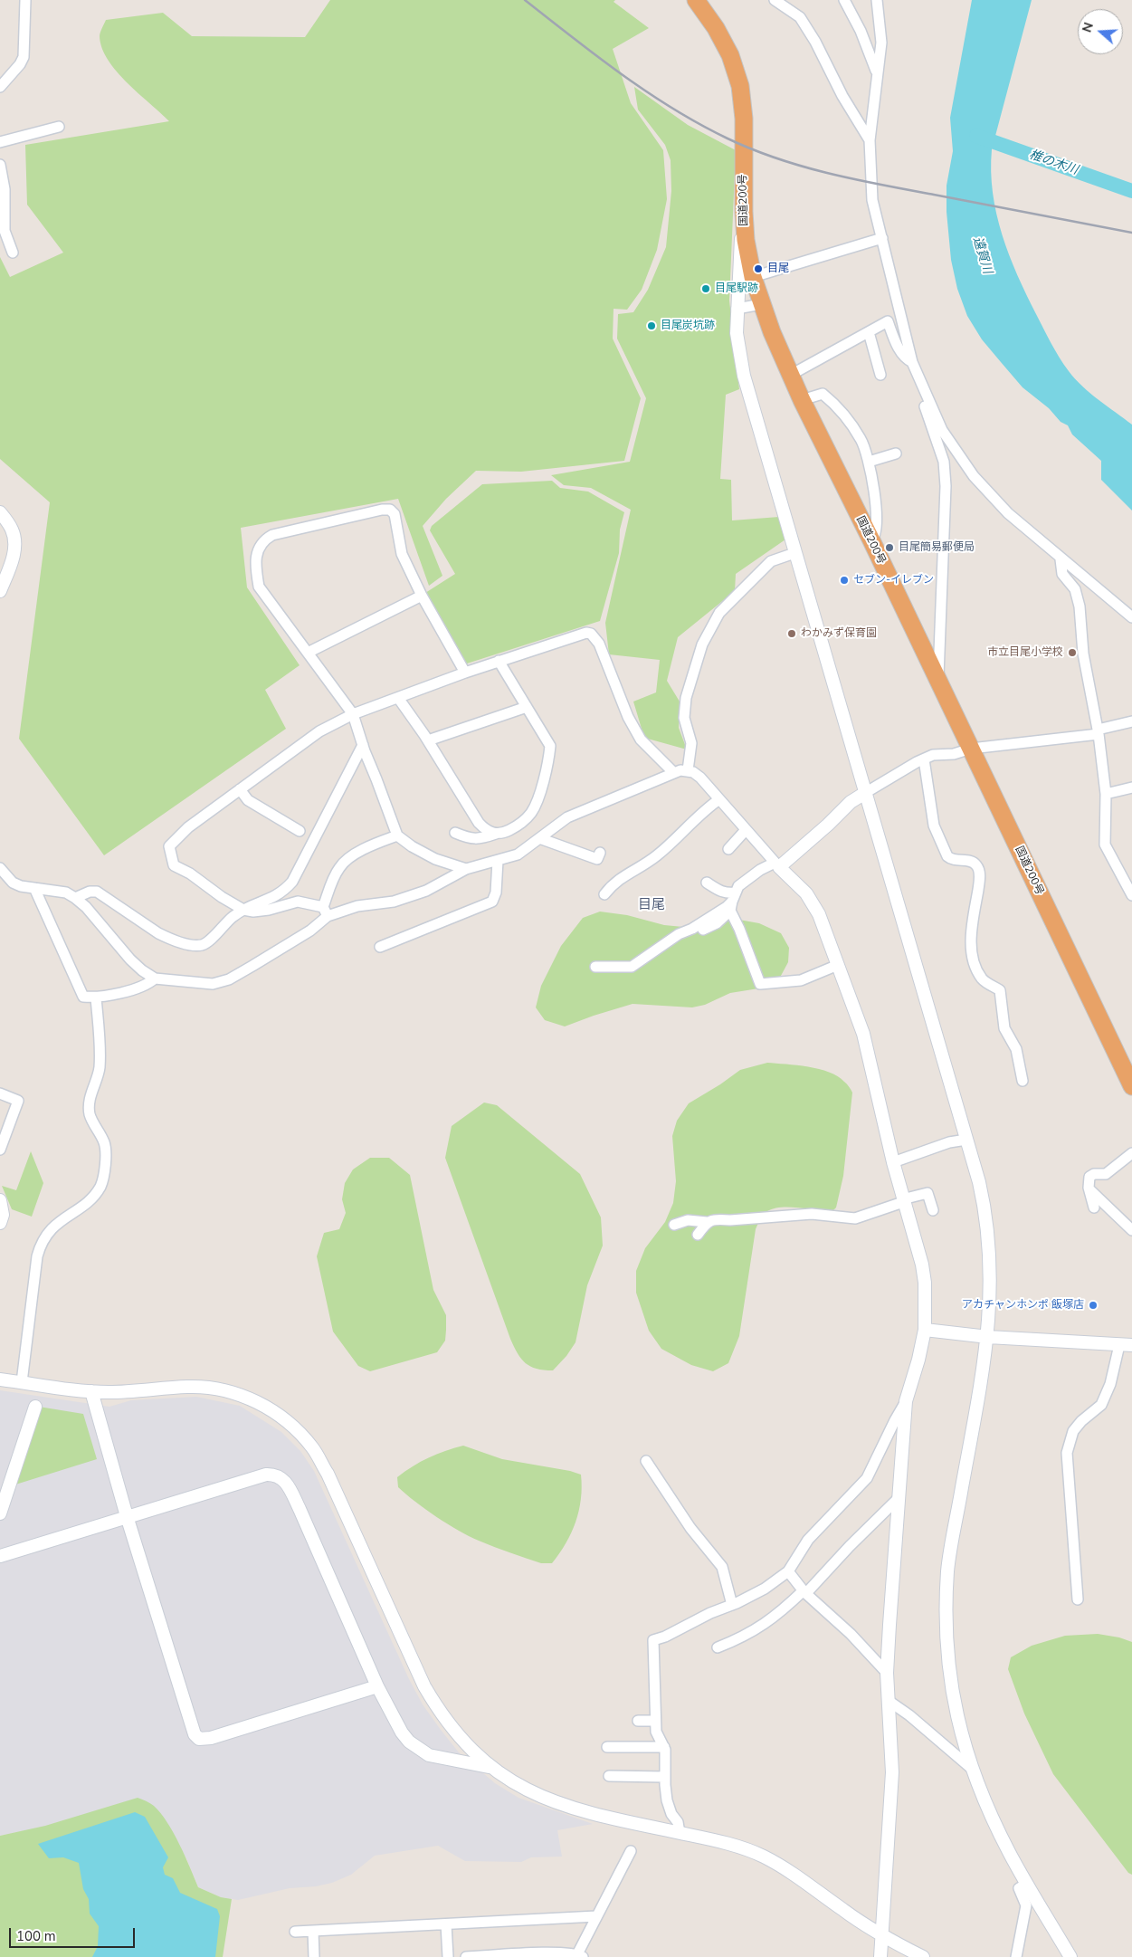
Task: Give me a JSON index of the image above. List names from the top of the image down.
{
  "streets": {
    "highway": ["国道200号"]
  },
  "districts": ["目尾"],
  "water": ["椎の木川", "遠賀川"],
  "places": [
    "目尾",
    "目尾駅跡",
    "目尾炭坑跡",
    "目尾簡易郵便局",
    "セブン-イレブン",
    "わかみず保育園",
    "市立目尾小学校",
    "アカチャンホンポ 飯塚店"
  ],
  "scale_bar": "100 m",
  "north": "left"
}
